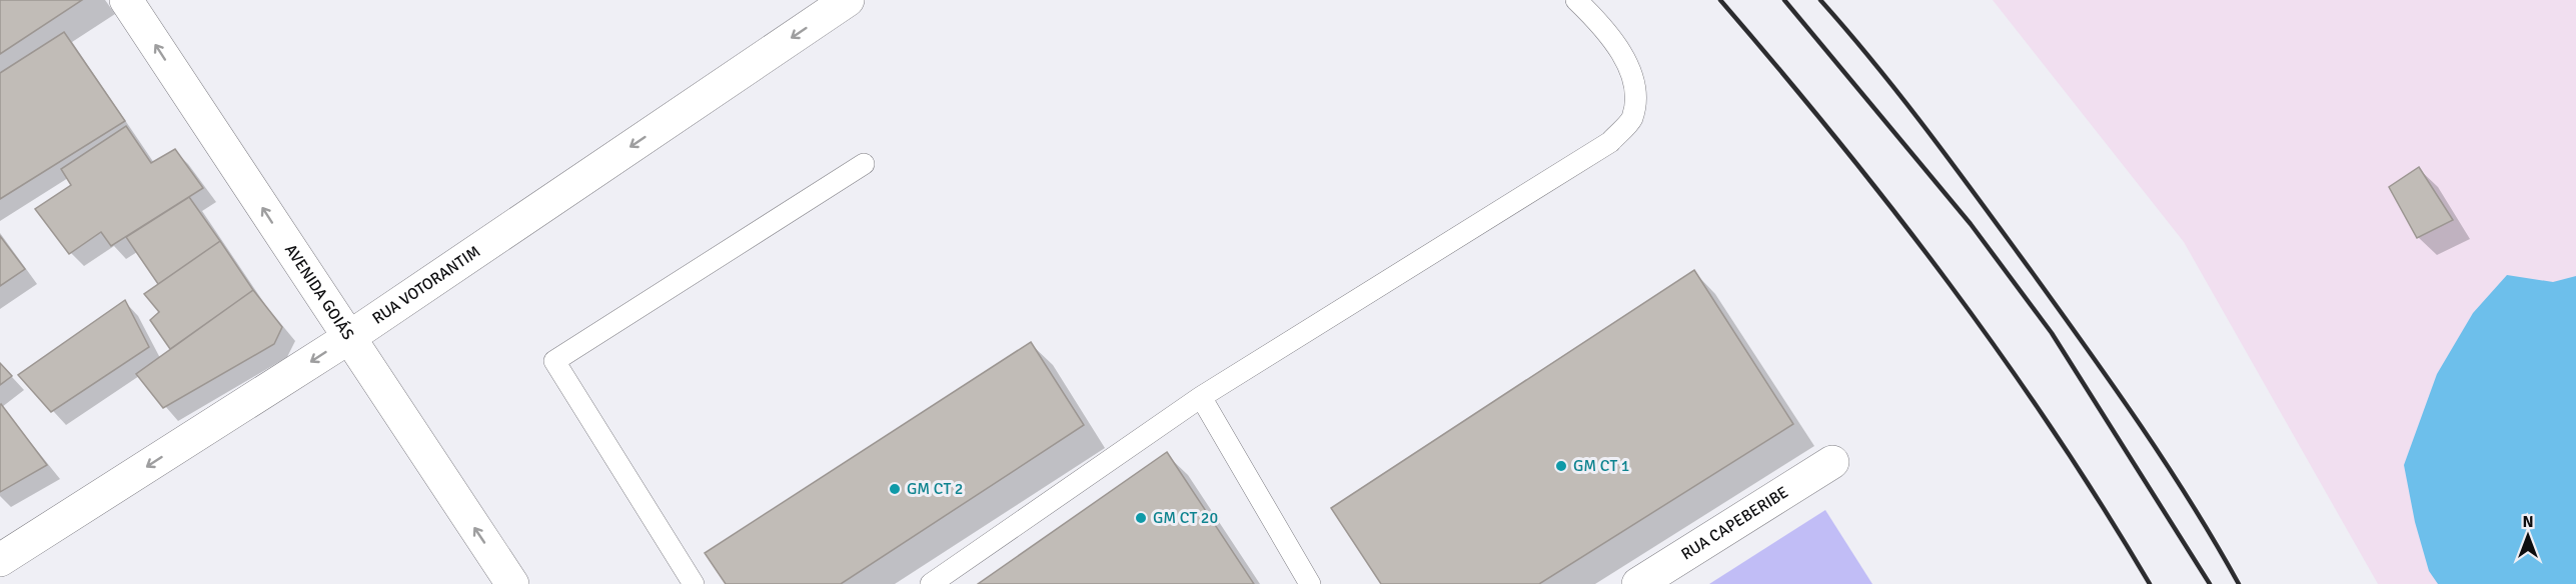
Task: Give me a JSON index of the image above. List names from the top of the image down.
{
  "streets": {
    "street": ["RUA VOTORANTIM", "AVENIDA GOIÁS", "RUA CAPEBERIBE"]
  },
  "crossings": [
    ["RUA VOTORANTIM", "AVENIDA GOIÁS"]
  ],
  "one_way": ["RUA VOTORANTIM", "AVENIDA GOIÁS"],
  "places": ["GM CT 1", "GM CT 2", "GM CT 20"],
  "north": "top"
}
